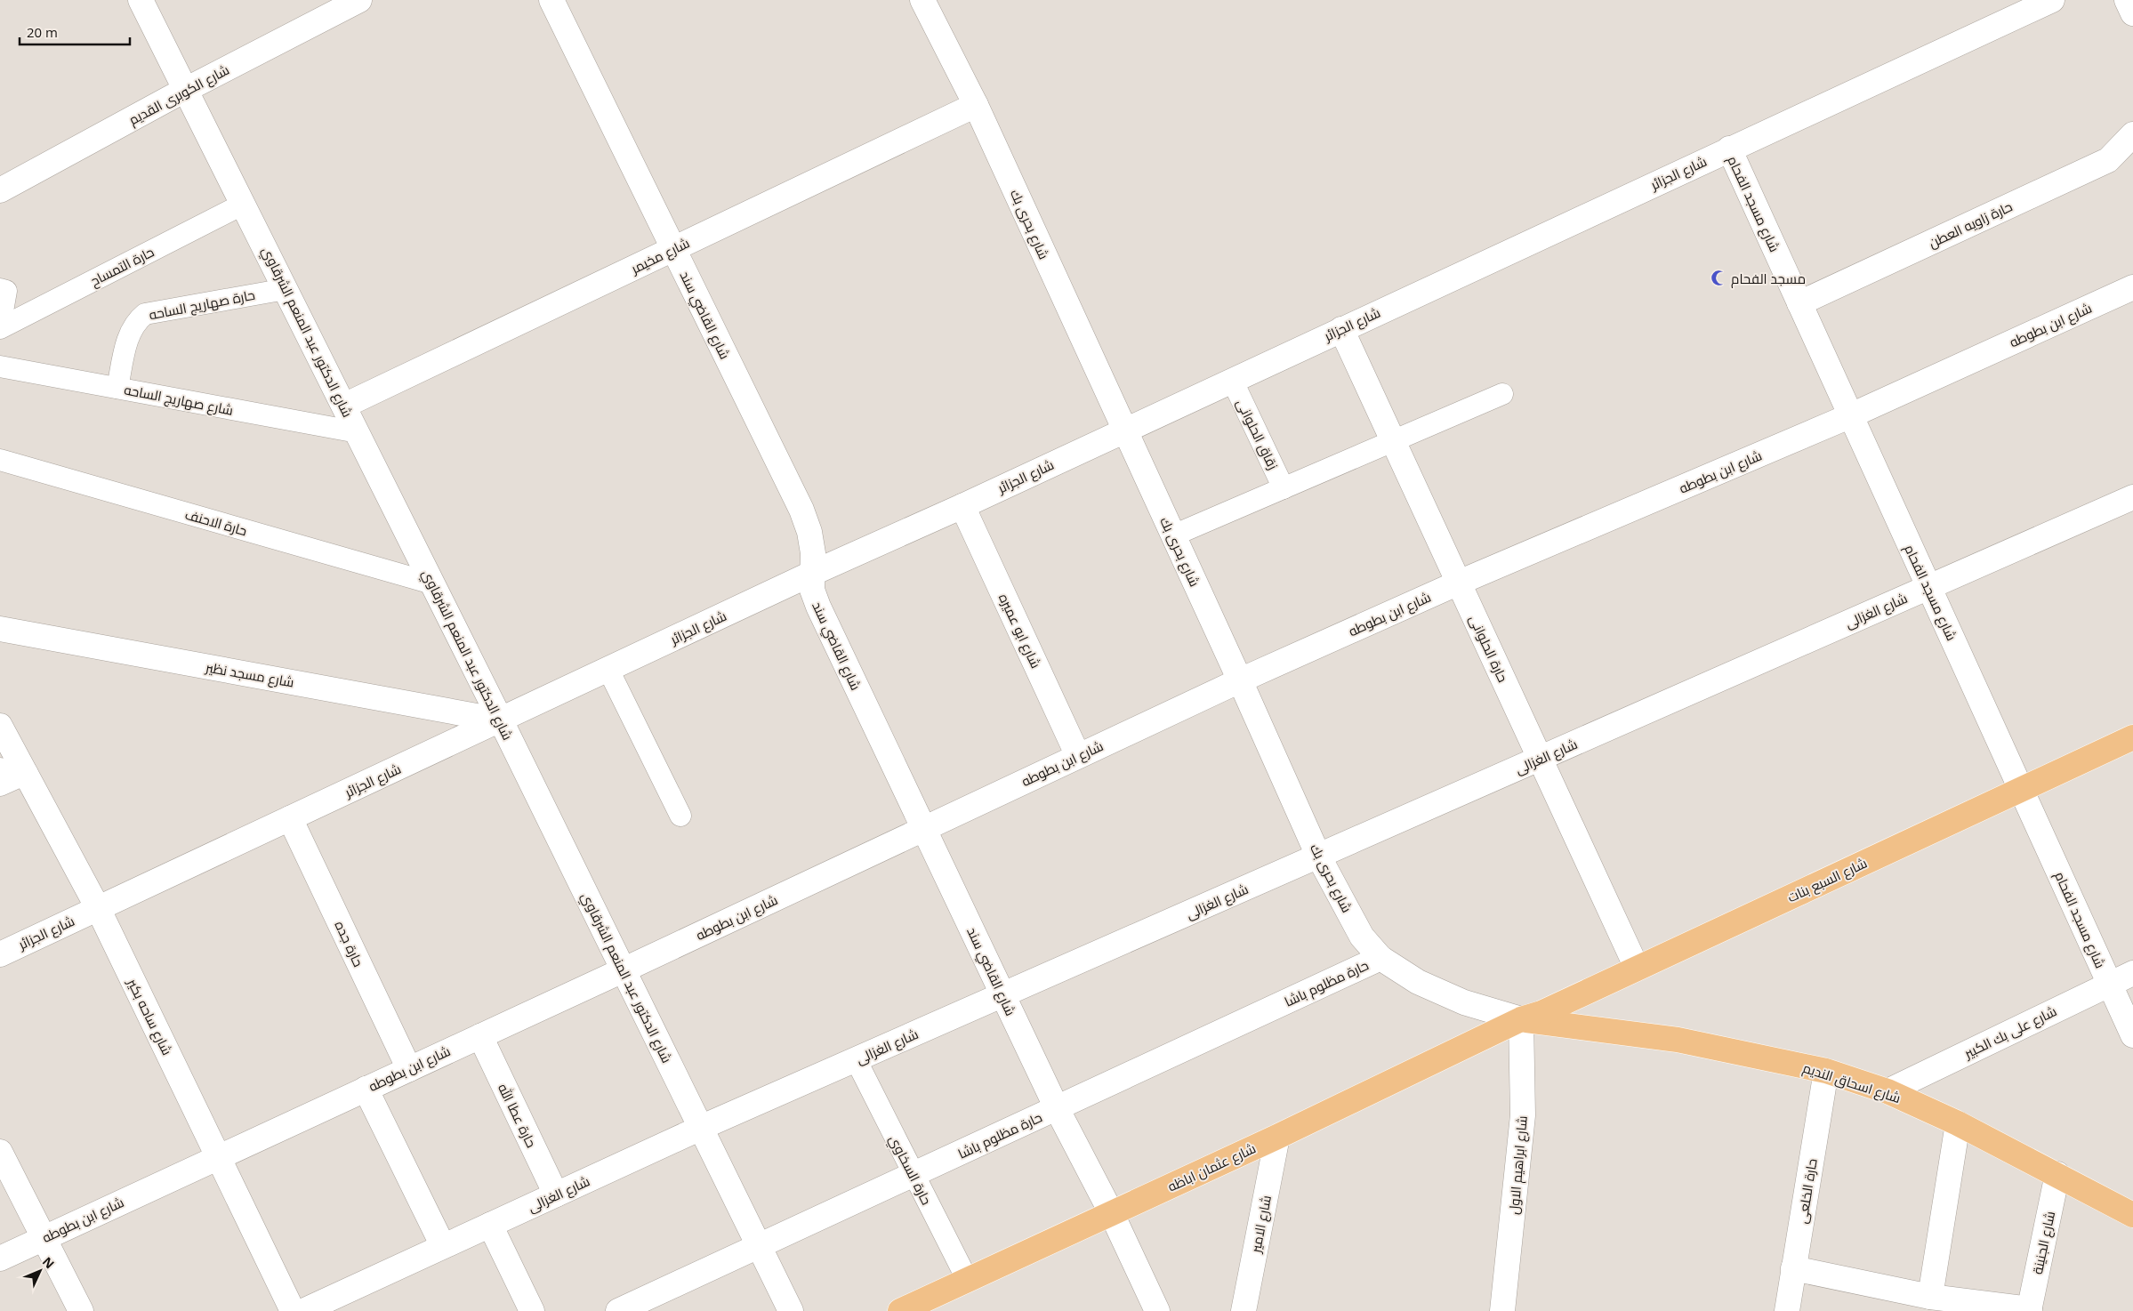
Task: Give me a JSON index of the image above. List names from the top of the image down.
{
  "streets": {
    "main road": ["شارع السبع بنات", "شارع اسحاق النديم", "شارع عثمان اباظه"],
    "street": [
      "شارع الكوبرى القديم",
      "شارع الجزائر",
      "شارع مسجد الفحام",
      "شارع بحرى بك",
      "حارة زاويه العطن",
      "شارع مخيمر",
      "شارع القاضي سند",
      "شارع ابن بطوطه",
      "شارع الدكتور عبد المنعم الشرقاوي",
      "شارع الغزالى",
      "شارع ابو عميره",
      "حارة الحلوانى",
      "شارع مسجد نظير",
      "حارة جده",
      "حارة مظلوم باشا",
      "شارع ساحه بكير",
      "شارع على بك الكبير",
      "حارة عطا الله",
      "شارع ابراهيم الاول",
      "حارة الخلعى",
      "شارع الامير",
      "شارع الجنينة"
    ],
    "lane": [
      "حارة التمساح",
      "حارة صهاريج الساحه",
      "شارع صهاريج الساحه",
      "زقاق الحلوانى",
      "حارة الاحنف",
      "حارة السخاوي"
    ]
  },
  "crossings": [
    ["شارع الكوبرى القديم", "شارع الدكتور عبد المنعم الشرقاوي"],
    ["شارع الجزائر", "شارع مسجد الفحام"],
    ["شارع الجزائر", "شارع بحرى بك"],
    ["شارع الجزائر", "شارع القاضي سند"],
    ["شارع الجزائر", "شارع الدكتور عبد المنعم الشرقاوي"],
    ["شارع الجزائر", "زقاق الحلوانى"],
    ["شارع الجزائر", "شارع ابو عميره"],
    ["شارع الجزائر", "حارة الحلوانى"],
    ["شارع الجزائر", "شارع مسجد نظير"],
    ["شارع الجزائر", "حارة جده"],
    ["شارع الجزائر", "شارع ساحه بكير"],
    ["شارع مسجد الفحام", "حارة زاويه العطن"],
    ["شارع مسجد الفحام", "شارع ابن بطوطه"],
    ["شارع مسجد الفحام", "شارع الغزالى"],
    ["شارع مسجد الفحام", "شارع السبع بنات"],
    ["شارع مسجد الفحام", "شارع على بك الكبير"],
    ["شارع بحرى بك", "شارع مخيمر"],
    ["شارع بحرى بك", "شارع ابن بطوطه"],
    ["شارع بحرى بك", "شارع الغزالى"],
    ["شارع بحرى بك", "شارع السبع بنات"],
    ["شارع بحرى بك", "حارة مظلوم باشا"],
    ["شارع بحرى بك", "شارع اسحاق النديم"],
    ["شارع بحرى بك", "شارع ابراهيم الاول"],
    ["شارع بحرى بك", "شارع عثمان اباظه"],
    ["شارع مخيمر", "شارع القاضي سند"],
    ["شارع مخيمر", "شارع الدكتور عبد المنعم الشرقاوي"],
    ["حارة التمساح", "شارع الدكتور عبد المنعم الشرقاوي"],
    ["حارة صهاريج الساحه", "شارع الدكتور عبد المنعم الشرقاوي"],
    ["حارة صهاريج الساحه", "شارع صهاريج الساحه"],
    ["شارع القاضي سند", "شارع ابن بطوطه"],
    ["شارع القاضي سند", "شارع الغزالى"],
    ["شارع القاضي سند", "حارة مظلوم باشا"],
    ["شارع القاضي سند", "شارع عثمان اباظه"],
    ["شارع ابن بطوطه", "شارع الدكتور عبد المنعم الشرقاوي"],
    ["شارع ابن بطوطه", "شارع ابو عميره"],
    ["شارع ابن بطوطه", "حارة الحلوانى"],
    ["شارع ابن بطوطه", "حارة جده"],
    ["شارع ابن بطوطه", "شارع ساحه بكير"],
    ["شارع ابن بطوطه", "حارة عطا الله"],
    ["شارع الدكتور عبد المنعم الشرقاوي", "شارع صهاريج الساحه"],
    ["شارع الدكتور عبد المنعم الشرقاوي", "حارة الاحنف"],
    ["شارع الدكتور عبد المنعم الشرقاوي", "شارع الغزالى"],
    ["شارع الدكتور عبد المنعم الشرقاوي", "شارع مسجد نظير"],
    ["شارع الدكتور عبد المنعم الشرقاوي", "حارة مظلوم باشا"],
    ["شارع الغزالى", "حارة الحلوانى"],
    ["شارع الغزالى", "حارة عطا الله"],
    ["شارع الغزالى", "حارة السخاوي"],
    ["حارة الحلوانى", "شارع السبع بنات"],
    ["شارع السبع بنات", "شارع اسحاق النديم"],
    ["شارع السبع بنات", "شارع ابراهيم الاول"],
    ["شارع السبع بنات", "شارع عثمان اباظه"],
    ["حارة مظلوم باشا", "حارة السخاوي"],
    ["شارع على بك الكبير", "شارع اسحاق النديم"],
    ["شارع اسحاق النديم", "شارع ابراهيم الاول"],
    ["شارع اسحاق النديم", "شارع عثمان اباظه"],
    ["شارع اسحاق النديم", "حارة الخلعى"],
    ["شارع اسحاق النديم", "شارع الجنينة"],
    ["شارع ابراهيم الاول", "شارع عثمان اباظه"],
    ["شارع عثمان اباظه", "حارة السخاوي"],
    ["شارع عثمان اباظه", "شارع الامير"]
  ],
  "places": {
    "mosque": ["مسجد الفحام"]
  },
  "scale_bar": "20 m",
  "north": "top right"
}
